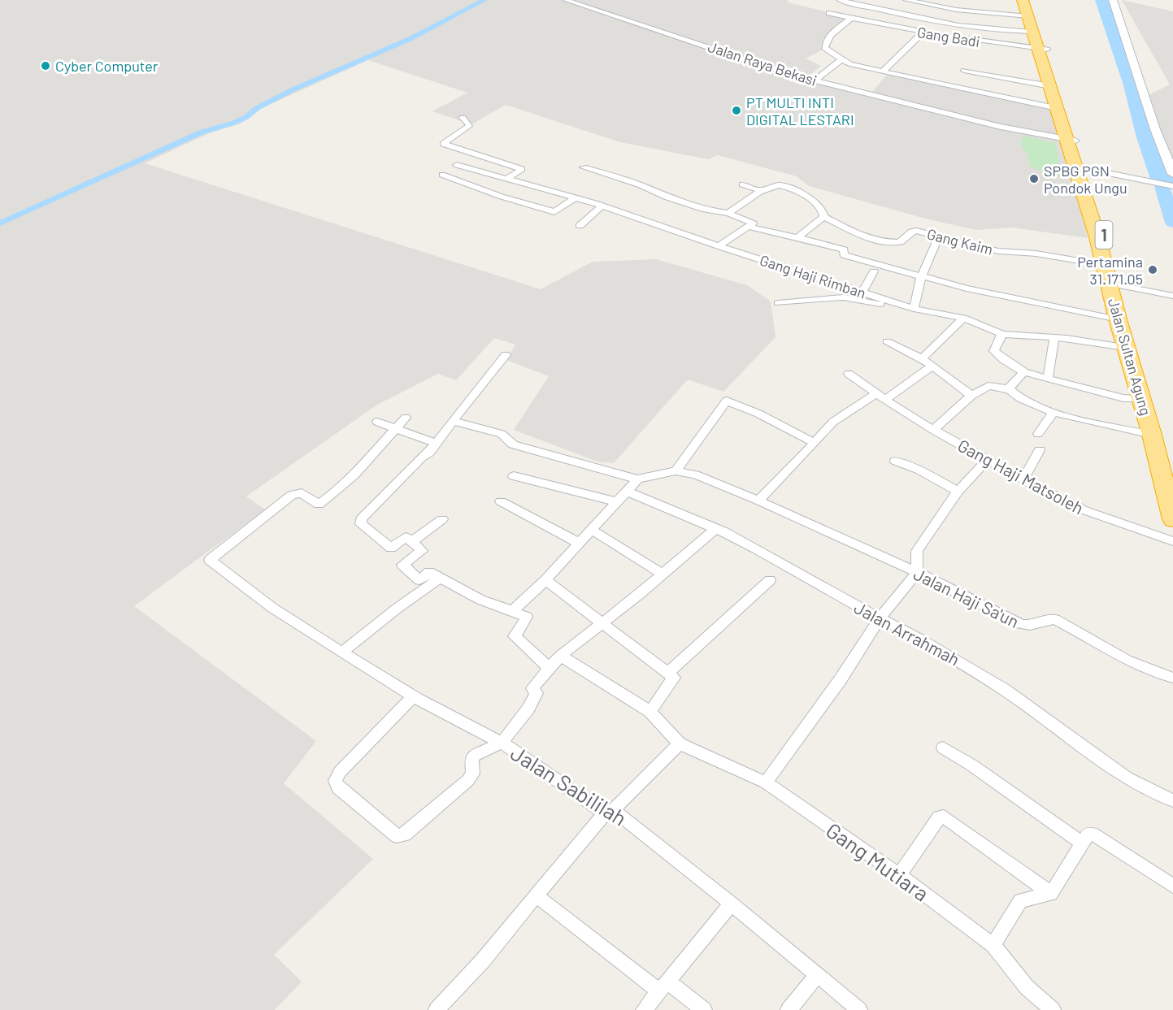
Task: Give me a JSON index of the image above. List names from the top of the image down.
{
  "streets": {
    "highway": ["1", "Jalan Sultan Agung"],
    "street": [
      "Gang Badi",
      "Jalan Raya Bekasi",
      "Gang Kaim",
      "Gang Haji Rimban",
      "Gang Haji Matsoleh",
      "Jalan Haji Sa'un",
      "Jalan Arrahmah",
      "Jalan Sabililah",
      "Gang Mutiara"
    ]
  },
  "crossings": [
    ["Gang Badi", "Jalan Sultan Agung"],
    ["Jalan Raya Bekasi", "Jalan Sultan Agung"],
    ["Gang Kaim", "Jalan Sultan Agung"],
    ["Gang Haji Rimban", "Jalan Sultan Agung"]
  ],
  "places": [
    "Cyber Computer",
    "PT MULTI INTI DIGITAL LESTARI",
    "SPBG PGN Pondok Ungu",
    "Pertamina 31.171.05"
  ]
}
